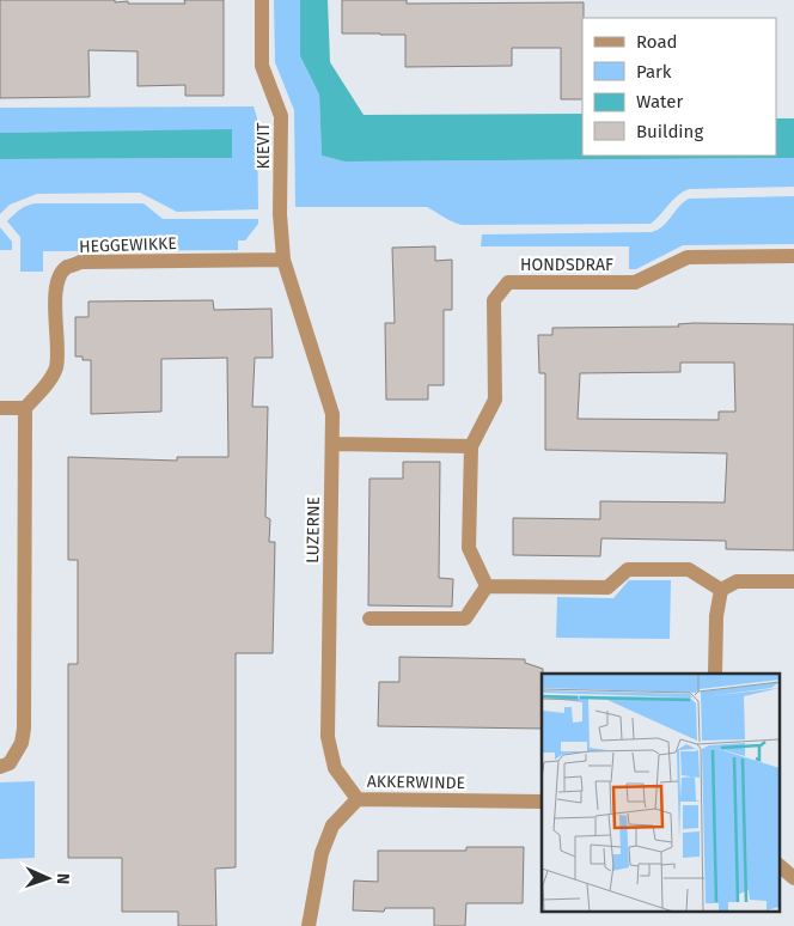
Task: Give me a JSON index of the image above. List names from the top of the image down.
{
  "streets": {
    "street": [
      "KIEVIT",
      "HEGGEWIKKE",
      "HONDSDRAF",
      "LUZERNE",
      "AKKERWINDE"
    ]
  },
  "crossings": [
    ["KIEVIT", "HEGGEWIKKE"],
    ["KIEVIT", "LUZERNE"],
    ["HEGGEWIKKE", "LUZERNE"],
    ["LUZERNE", "AKKERWINDE"]
  ],
  "legend": [
    "Road",
    "Park",
    "Water",
    "Building"
  ],
  "north": "right"
}
